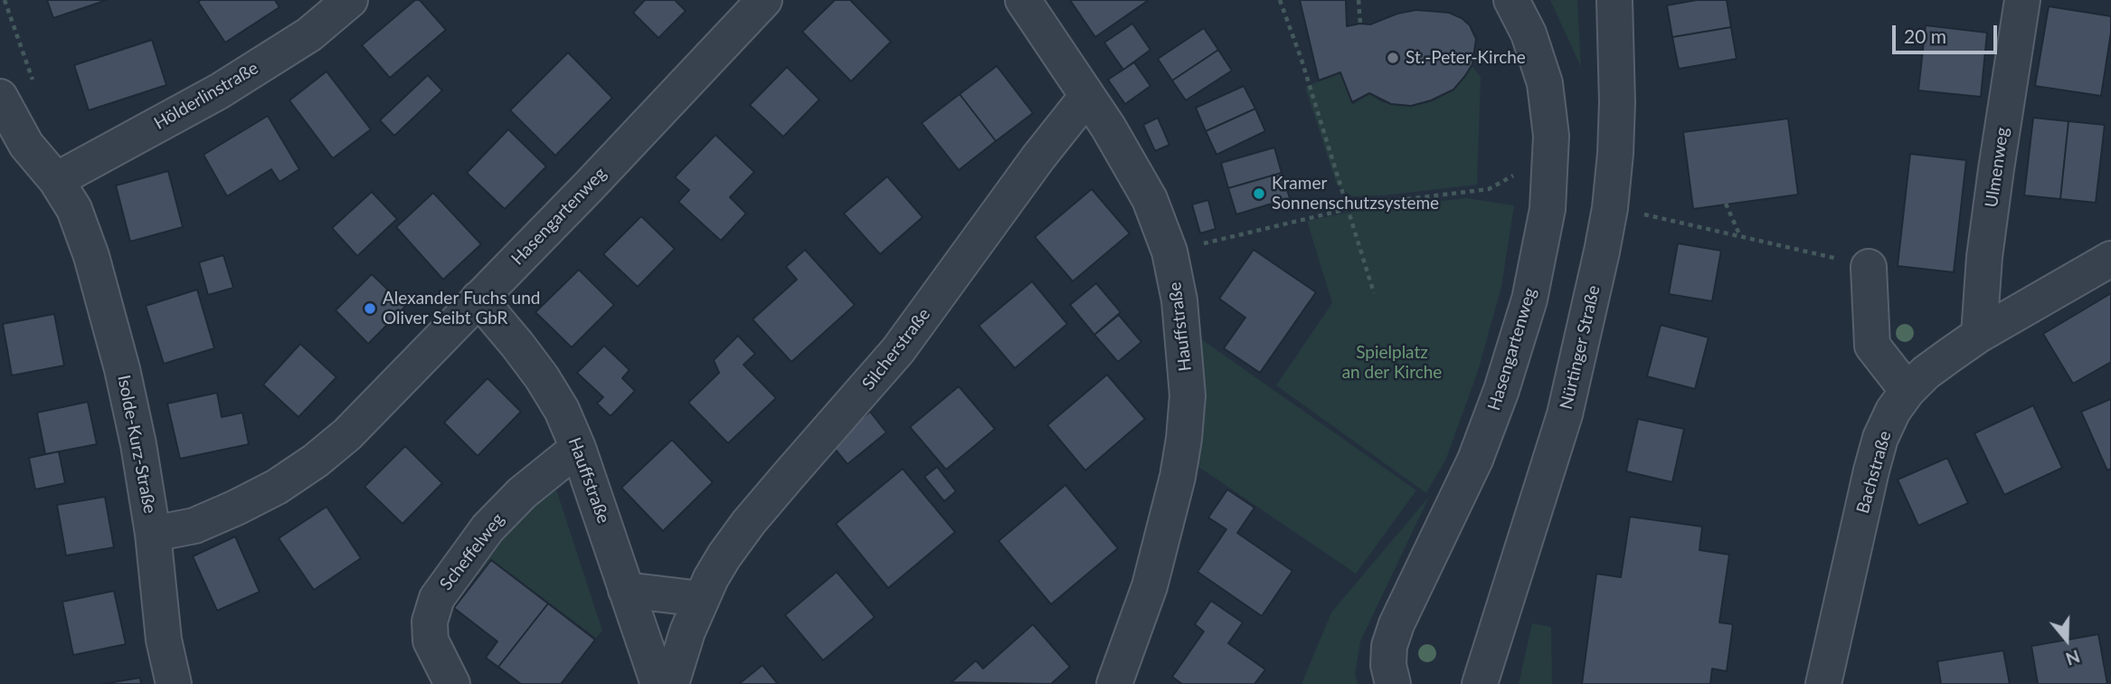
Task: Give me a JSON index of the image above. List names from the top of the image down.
{
  "streets": {
    "street": [
      "Hölderlinstraße",
      "Ulmenweg",
      "Hasengartenweg",
      "Hauffstraße",
      "Nürtinger Straße",
      "Silcherstraße",
      "Isolde-Kurz-Straße",
      "Bachstraße",
      "Scheffelweg"
    ]
  },
  "crossings": [
    ["Hölderlinstraße", "Isolde-Kurz-Straße"],
    ["Ulmenweg", "Bachstraße"],
    ["Hasengartenweg", "Hauffstraße"],
    ["Hasengartenweg", "Isolde-Kurz-Straße"],
    ["Hauffstraße", "Silcherstraße"],
    ["Hauffstraße", "Scheffelweg"]
  ],
  "parks": ["Spielplatz an der Kirche"],
  "places": ["St.-Peter-Kirche", "Kramer Sonnenschutzsysteme", "Alexander Fuchs und Oliver Seibt GbR"],
  "scale_bar": "20 m",
  "north": "bottom"
}
